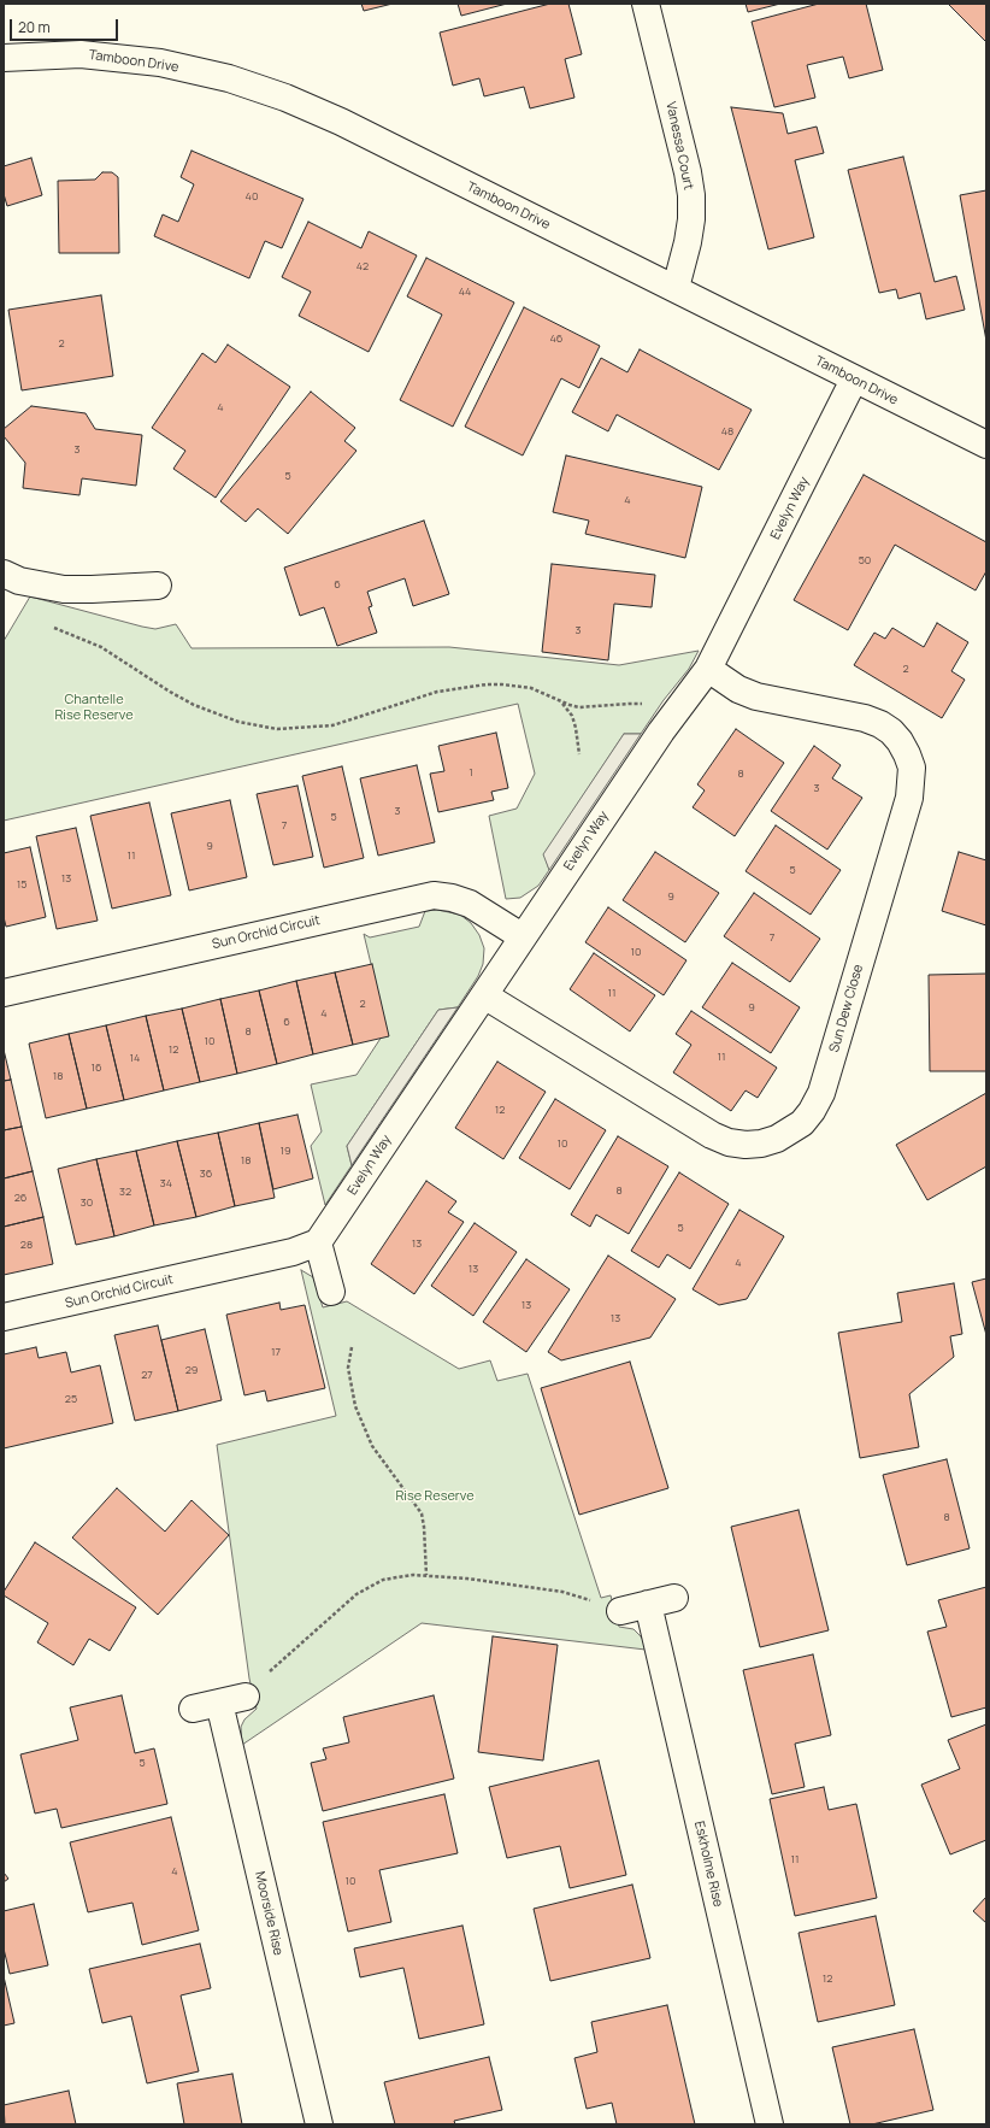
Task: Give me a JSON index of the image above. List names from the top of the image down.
{
  "streets": {
    "street": [
      "Tamboon Drive",
      "Vanessa Court",
      "Evelyn Way",
      "Sun Orchid Circuit",
      "Sun Dew Close",
      "Eskholme Rise",
      "Moorside Rise"
    ]
  },
  "crossings": [
    ["Tamboon Drive", "Vanessa Court"],
    ["Tamboon Drive", "Evelyn Way"],
    ["Evelyn Way", "Sun Orchid Circuit"],
    ["Evelyn Way", "Sun Dew Close"]
  ],
  "parks": ["Chantelle Rise Reserve", "Rise Reserve"],
  "house_numbers": [
    "40",
    "42",
    "44",
    "46",
    "2",
    "4",
    "48",
    "3",
    "5",
    "4",
    "50",
    "6",
    "3",
    "2",
    "1",
    "8",
    "3",
    "3",
    "5",
    "7",
    "9",
    "11",
    "5",
    "13",
    "15",
    "9",
    "7",
    "10",
    "11",
    "2",
    "9",
    "4",
    "6",
    "8",
    "10",
    "12",
    "11",
    "14",
    "16",
    "18",
    "12",
    "10",
    "19",
    "18",
    "36",
    "34",
    "8",
    "32",
    "26",
    "30",
    "5",
    "13",
    "28",
    "4",
    "13",
    "13",
    "13",
    "17",
    "29",
    "27",
    "25",
    "8",
    "5",
    "11",
    "4",
    "10",
    "12"
  ],
  "scale_bar": "20 m"
}
